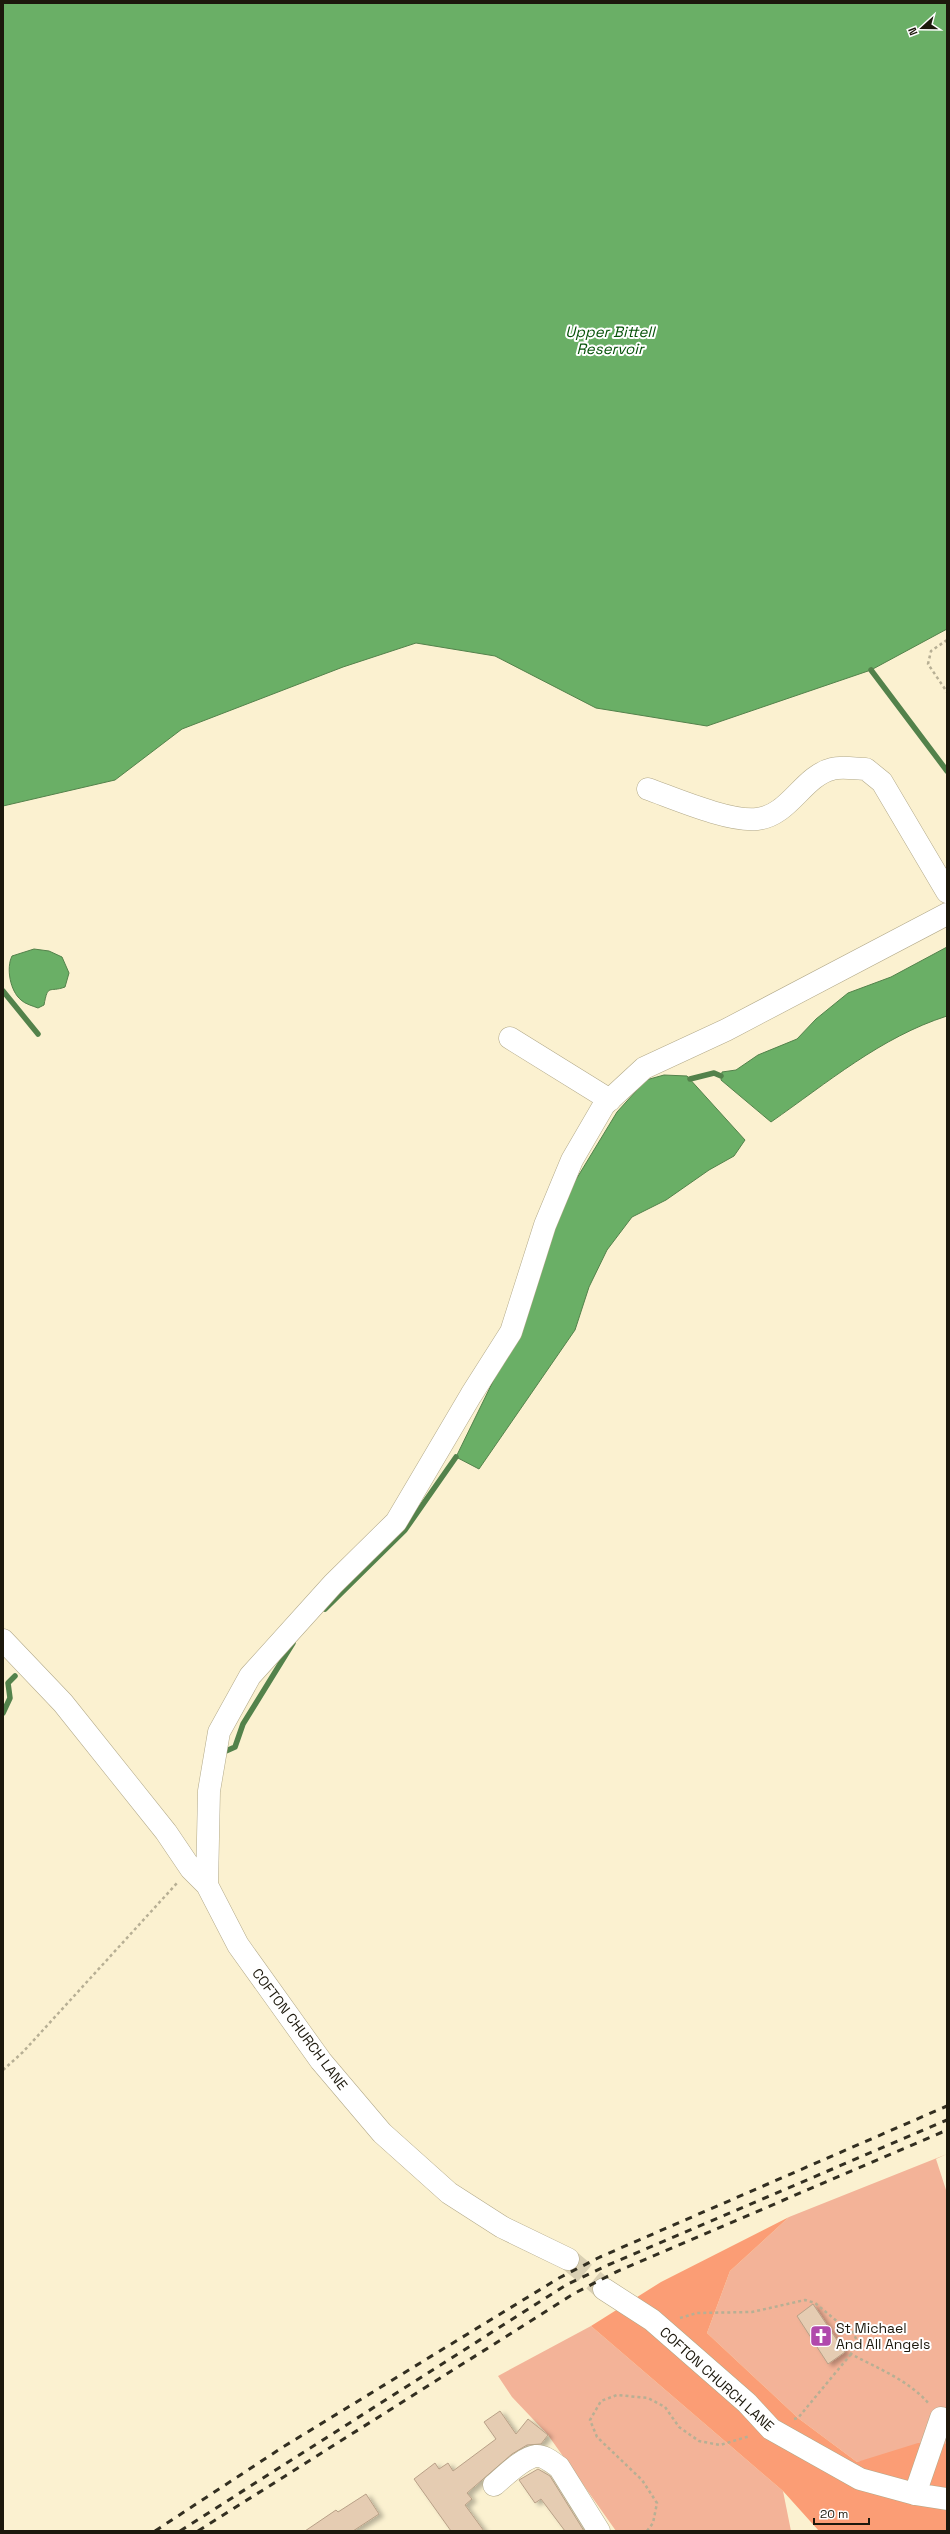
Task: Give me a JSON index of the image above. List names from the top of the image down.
{
  "streets": {
    "street": ["COFTON CHURCH LANE"]
  },
  "water": ["Upper Bittell Reservoir"],
  "places": {
    "church": ["St Michael And All Angels"]
  },
  "scale_bar": "20 m",
  "north": "left"
}
